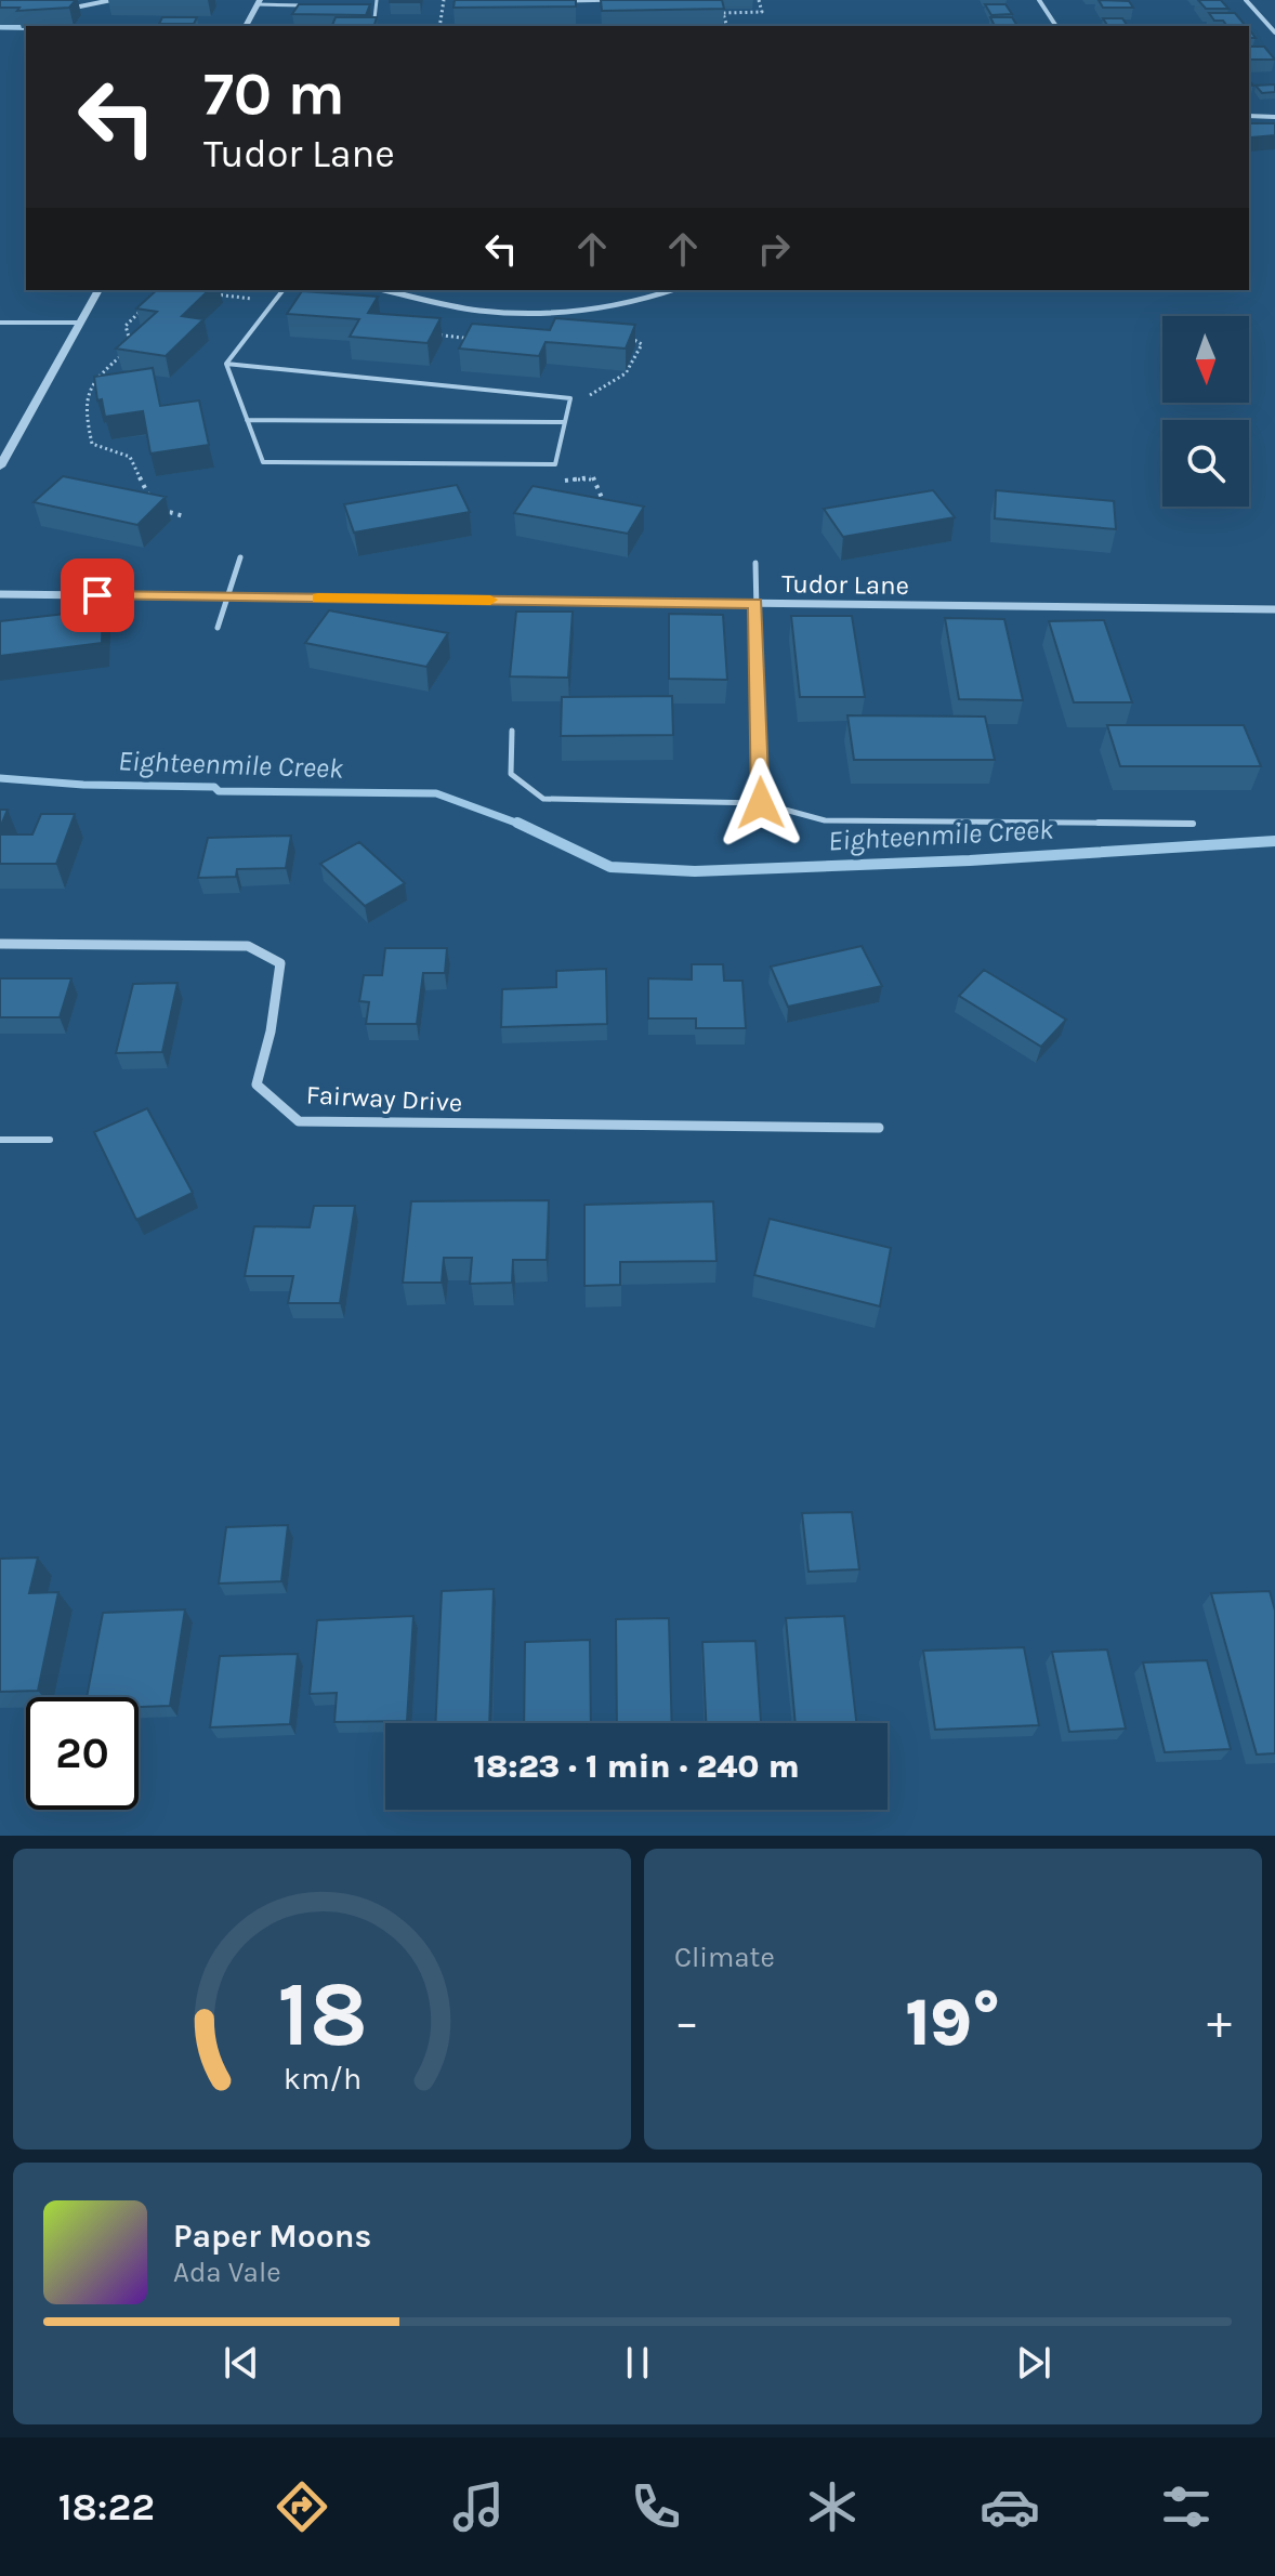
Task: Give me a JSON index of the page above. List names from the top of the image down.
{
  "streets": {
    "street": ["Tudor Lane", "Fairway Drive"]
  },
  "water": ["Eighteenmile Creek"],
  "north": "bottom",
  "page": {
    "turn": ["70 m", "Tudor Lane"],
    "limit": "20",
    "trip": "18:23 · 1 min · 240 m",
    "tile": "Climate",
    "heat": ["−", "19°", "+"],
    "song": ["Paper Moons", "Ada Vale"],
    "tabs": "18:22",
    "gauge": ["18", "km/h"]
  }
}
